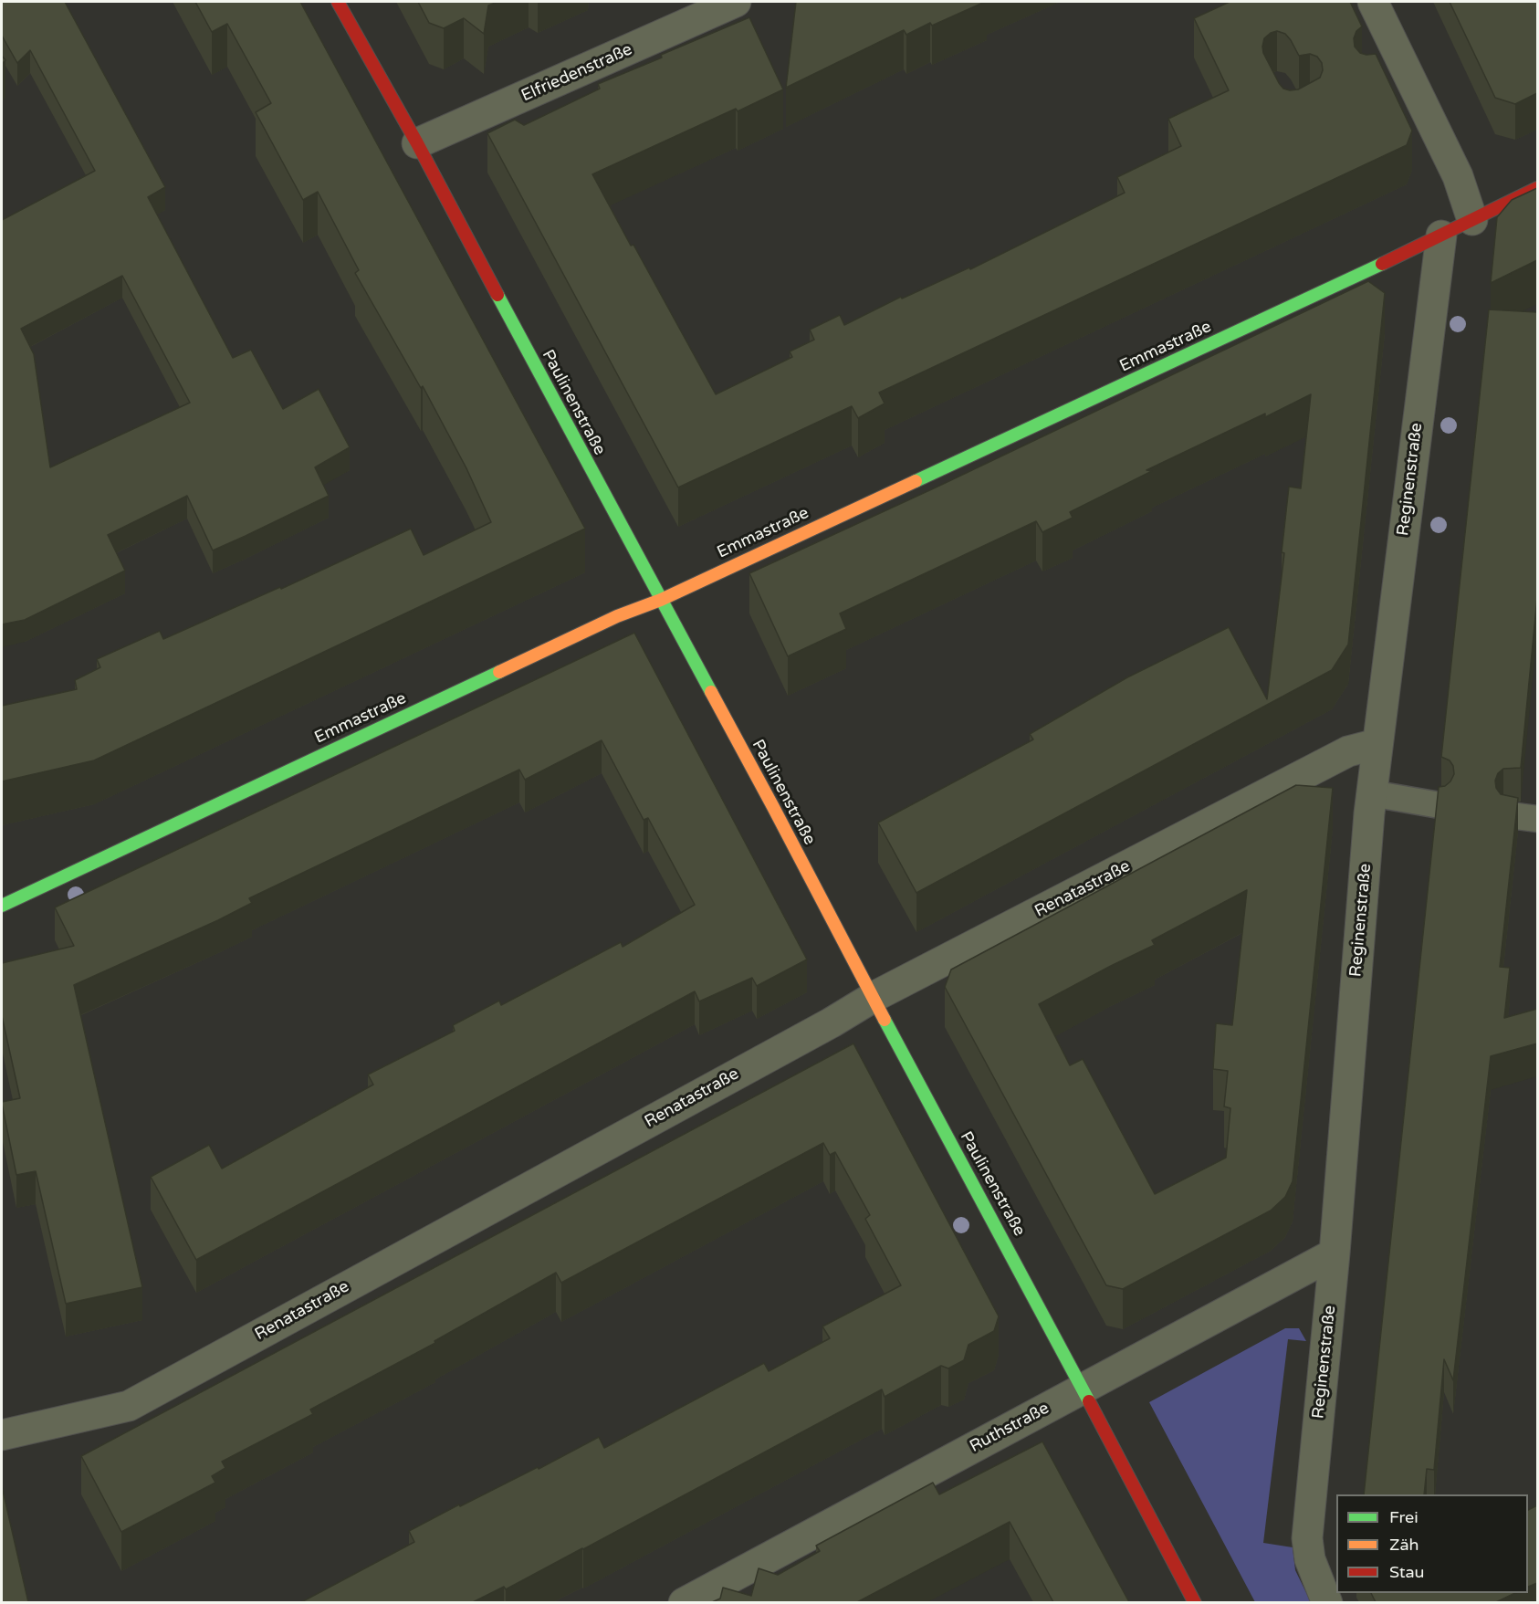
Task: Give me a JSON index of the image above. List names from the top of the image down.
{
  "streets": {
    "street": [
      "Elfriedenstraße",
      "Emmastraße",
      "Paulinenstraße",
      "Reginenstraße",
      "Renatastraße",
      "Ruthstraße"
    ]
  },
  "crossings": [
    ["Elfriedenstraße", "Paulinenstraße"],
    ["Emmastraße", "Paulinenstraße"],
    ["Emmastraße", "Reginenstraße"],
    ["Paulinenstraße", "Renatastraße"],
    ["Paulinenstraße", "Ruthstraße"],
    ["Reginenstraße", "Renatastraße"],
    ["Reginenstraße", "Ruthstraße"]
  ],
  "legend": ["Frei", "Zäh", "Stau"]
}
